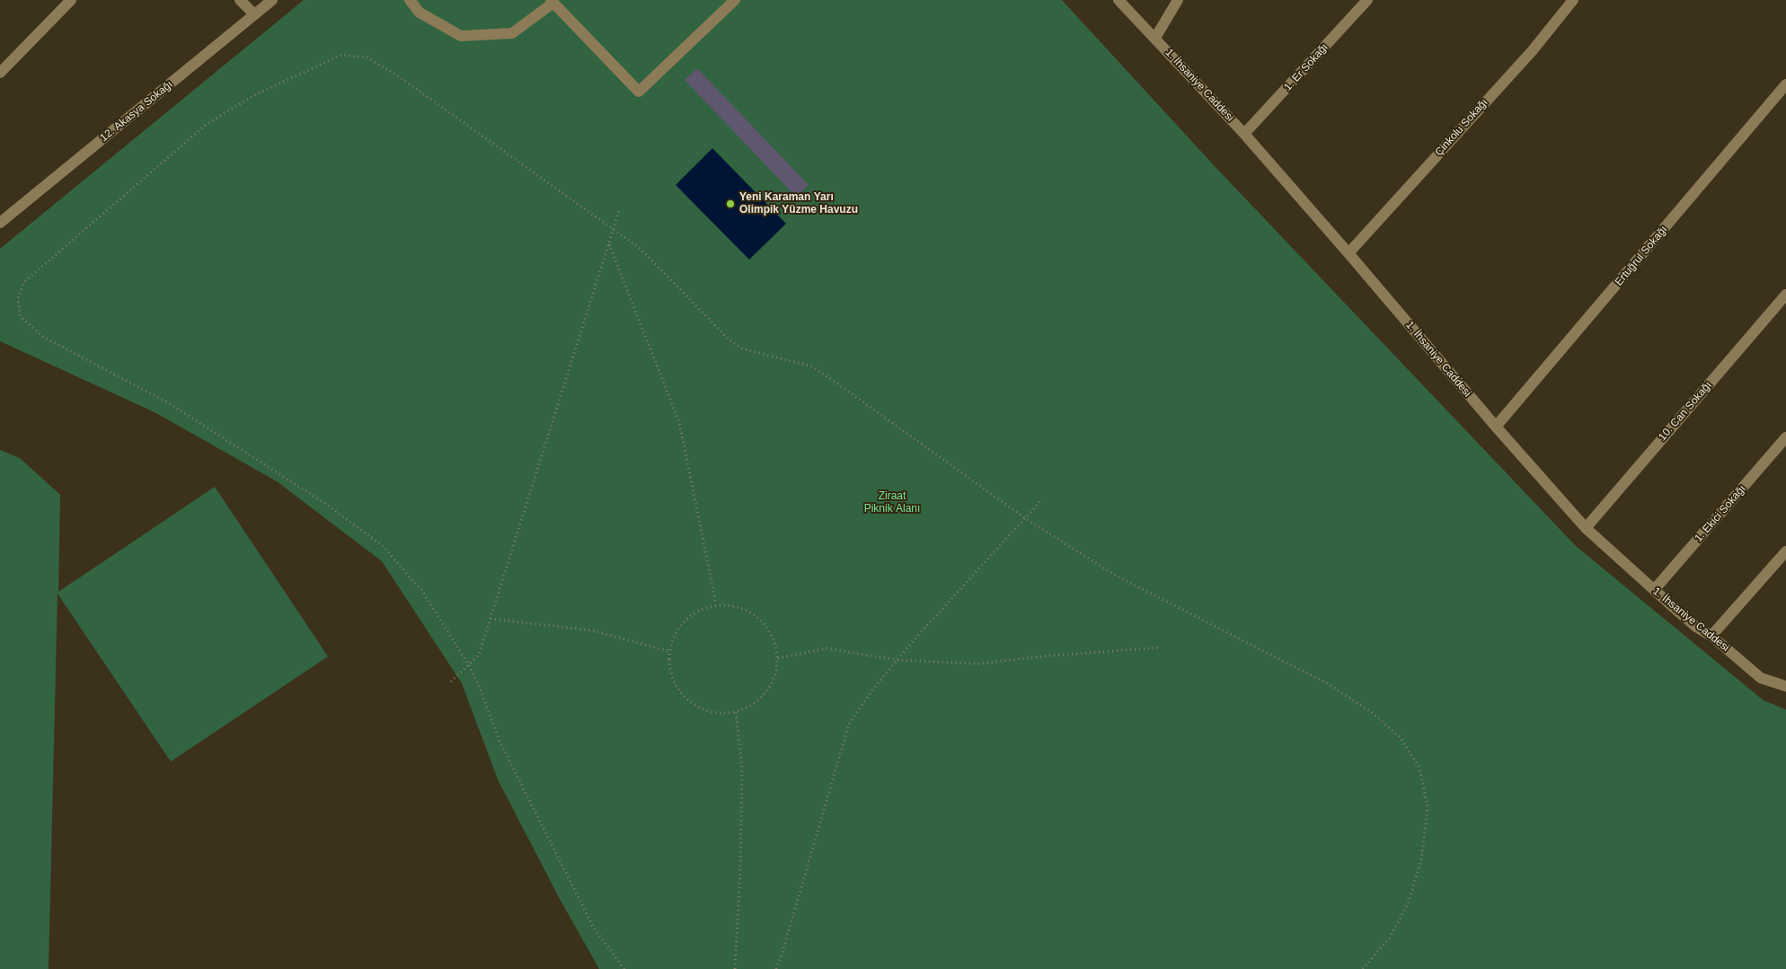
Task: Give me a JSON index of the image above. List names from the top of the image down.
{
  "streets": {
    "street": [
      "1. Er Sokağı",
      "1. İhsaniye Caddesi",
      "12. Akasya Sokağı",
      "Çinkolu Sokağı",
      "Ertuğrul Sokağı",
      "10. Can Sokağı",
      "1. Ekici Sokağı"
    ]
  },
  "crossings": [
    ["1. Er Sokağı", "1. İhsaniye Caddesi"],
    ["1. İhsaniye Caddesi", "Çinkolu Sokağı"],
    ["1. İhsaniye Caddesi", "Ertuğrul Sokağı"],
    ["1. İhsaniye Caddesi", "10. Can Sokağı"],
    ["1. İhsaniye Caddesi", "1. Ekici Sokağı"]
  ],
  "parks": ["Ziraat Piknik Alanı"],
  "places": ["Yeni Karaman Yarı Olimpik Yüzme Havuzu"]
}
